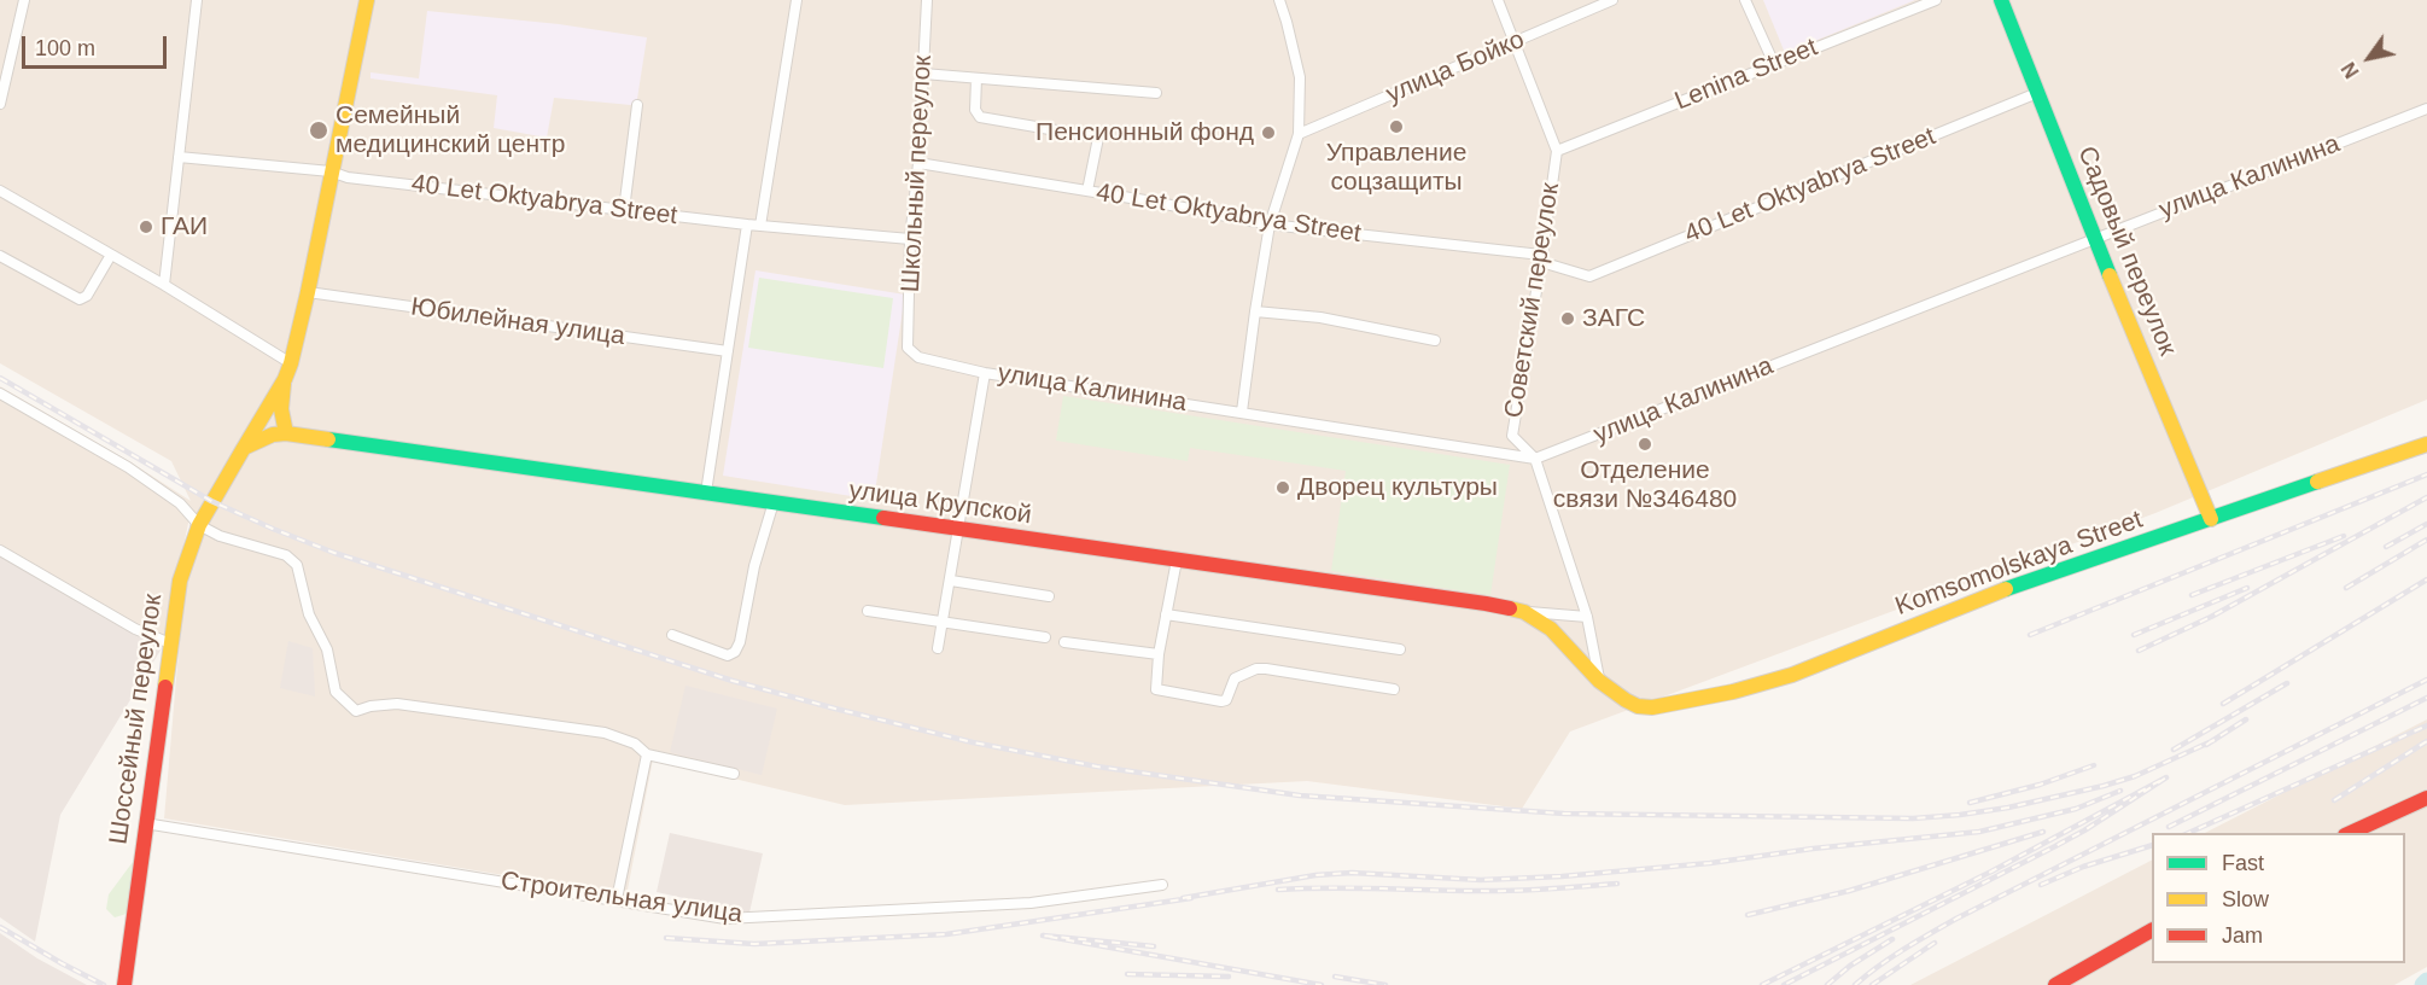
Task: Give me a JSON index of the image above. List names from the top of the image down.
{
  "streets": {
    "main road": [
      "Садовый переулок",
      "улица Крупской",
      "Komsomolskaya Street",
      "Шоссейный переулок"
    ],
    "street": [
      "улица Бойко",
      "Lenina Street",
      "Школьный переулок",
      "улица Калинина",
      "40 Let Oktyabrya Street",
      "Советский переулок",
      "Юбилейная улица",
      "Строительная улица"
    ]
  },
  "crossings": [
    ["улица Бойко", "Советский переулок"],
    ["Lenina Street", "Советский переулок"],
    ["Школьный переулок", "улица Калинина"],
    ["Школьный переулок", "40 Let Oktyabrya Street"],
    ["улица Калинина", "Садовый переулок"],
    ["улица Калинина", "Советский переулок"],
    ["40 Let Oktyabrya Street", "Садовый переулок"],
    ["40 Let Oktyabrya Street", "Советский переулок"],
    ["Садовый переулок", "Komsomolskaya Street"],
    ["Советский переулок", "улица Крупской"],
    ["улица Крупской", "Komsomolskaya Street"],
    ["улица Крупской", "Шоссейный переулок"],
    ["Шоссейный переулок", "Строительная улица"]
  ],
  "places": [
    "Управление соцзащиты",
    "Семейный медицинский центр",
    "Пенсионный фонд",
    "ГАИ",
    "ЗАГС",
    "Отделение связи №346480",
    "Дворец культуры"
  ],
  "legend": ["Fast", "Slow", "Jam"],
  "scale_bar": "100 m",
  "north": "bottom left"
}
